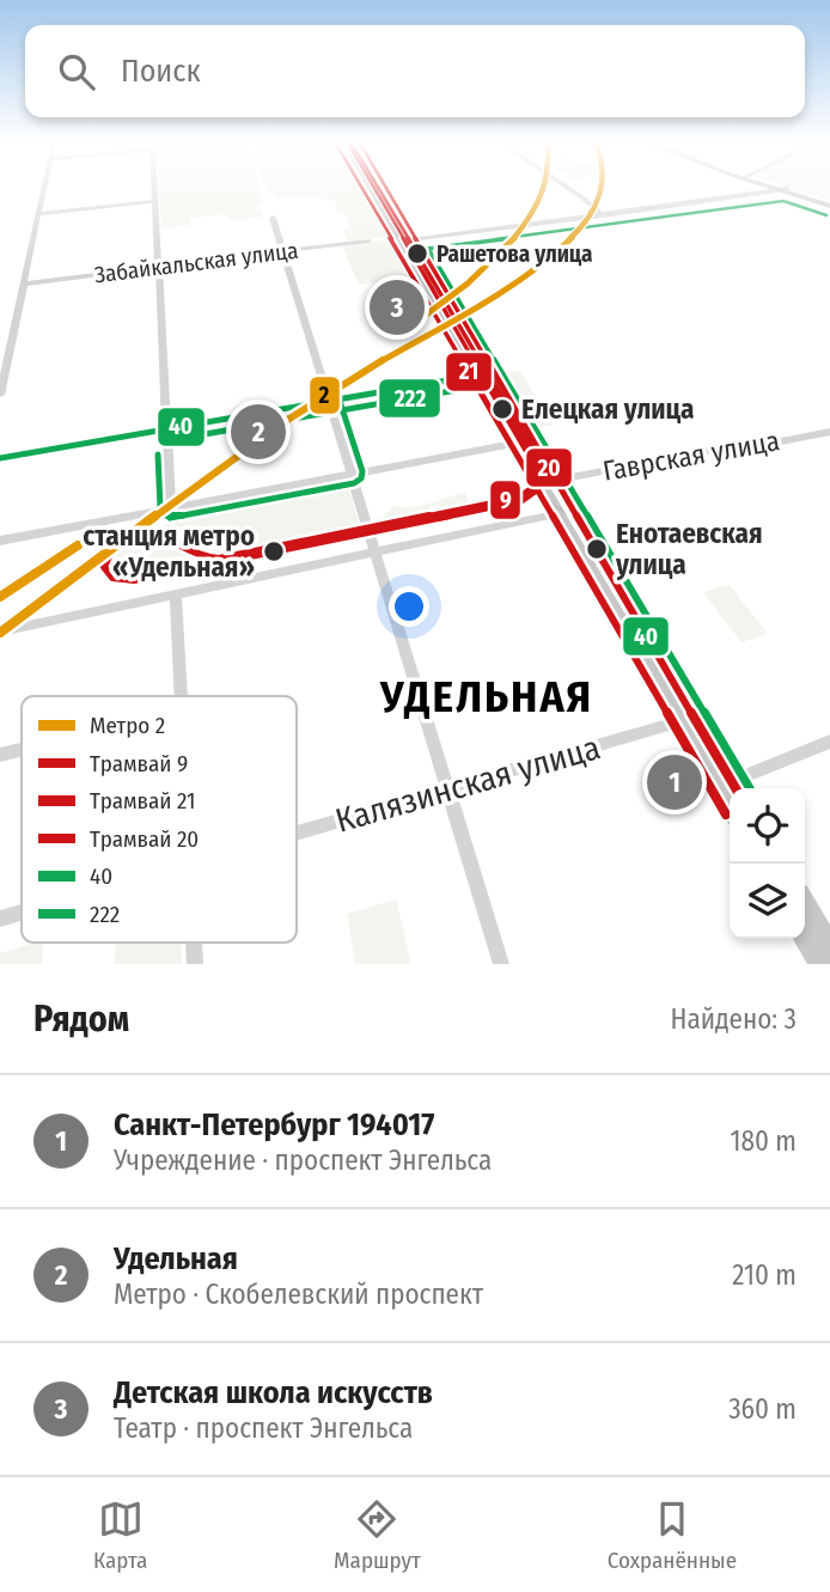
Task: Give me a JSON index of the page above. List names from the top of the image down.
{
  "streets": {
    "street": ["Забайкальская улица", "Гаврская улица", "Калязинская улица"]
  },
  "districts": ["УДЕЛЬНАЯ"],
  "places": [
    "Рашетова улица",
    "Елецкая улица",
    "Енотаевская улица",
    "станция метро «Удельная»"
  ],
  "lines": [
    "metro line 2",
    "tram line 9",
    "tram line 21",
    "tram line 20",
    "transit line 222",
    "transit line 40"
  ],
  "legend": [
    "Метро 2",
    "Трамвай 9",
    "Трамвай 21",
    "Трамвай 20",
    "40",
    "222"
  ],
  "page": {
    "search": "Поиск",
    "pins": ["3", "2", "1"],
    "heading": ["Рядом", "Найдено: 3"],
    "list": [
      {
        "mark": "1",
        "name": "Санкт-Петербург 194017",
        "note": "Учреждение · проспект Энгельса",
        "value": "180 m"
      },
      {
        "mark": "2",
        "name": "Удельная",
        "note": "Метро · Скобелевский проспект",
        "value": "210 m"
      },
      {
        "mark": "3",
        "name": "Детская школа искусств",
        "note": "Театр · проспект Энгельса",
        "value": "360 m"
      }
    ],
    "nav": ["Карта", "Маршрут", "Сохранённые"]
  }
}
